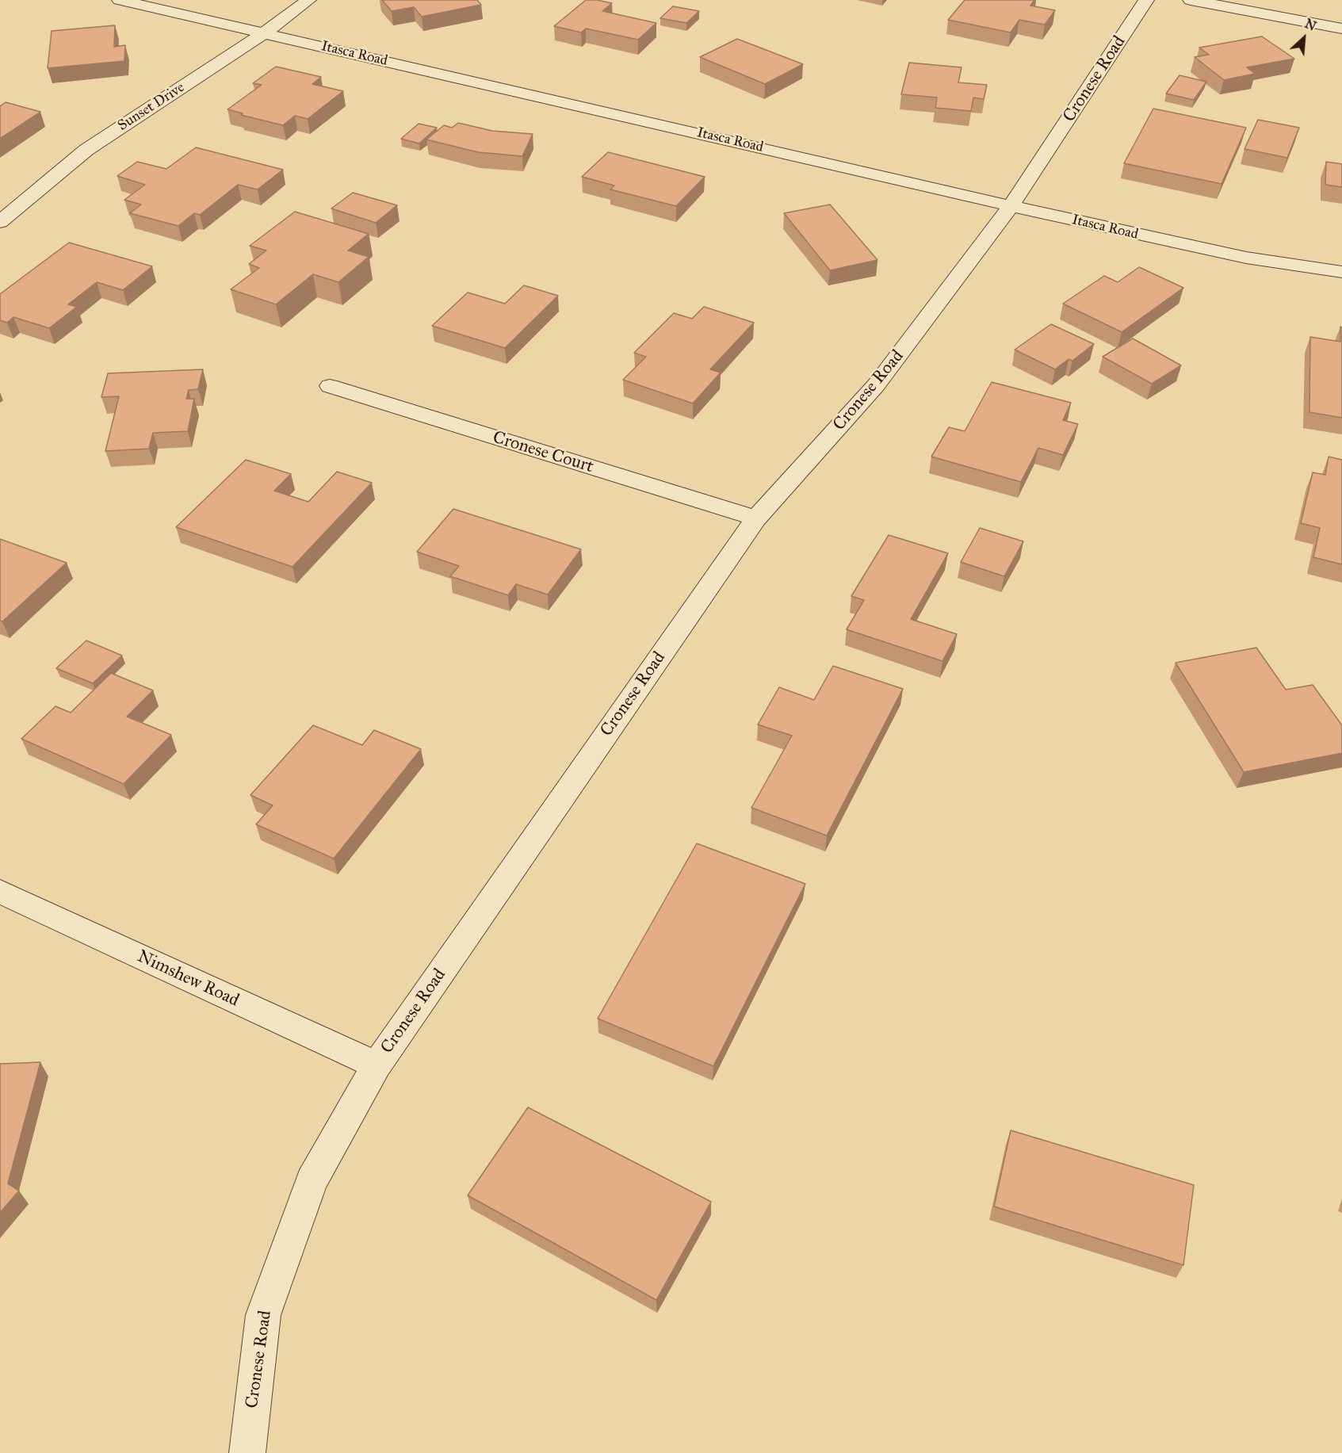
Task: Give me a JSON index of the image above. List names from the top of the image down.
{
  "streets": {
    "street": [
      "Itasca Road",
      "Cronese Road",
      "Sunset Drive",
      "Cronese Court",
      "Nimshew Road"
    ]
  },
  "crossings": [
    ["Itasca Road", "Cronese Road"],
    ["Itasca Road", "Sunset Drive"],
    ["Cronese Road", "Cronese Court"],
    ["Cronese Road", "Nimshew Road"]
  ],
  "north": "top right"
}
